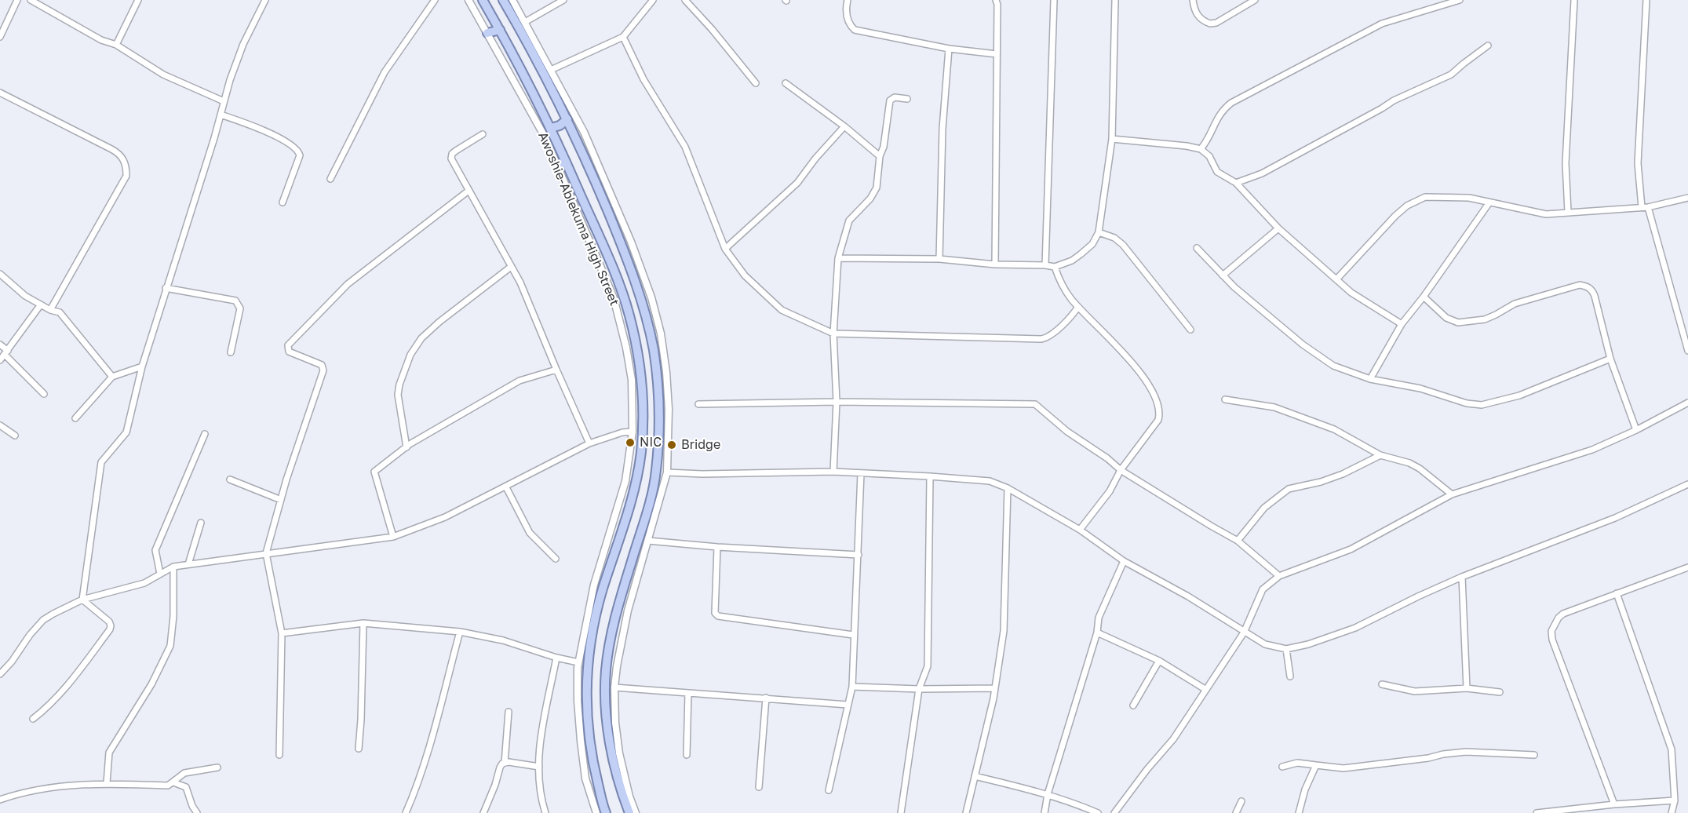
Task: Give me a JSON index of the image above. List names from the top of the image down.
{
  "streets": {
    "main road": ["Awoshie-Ablekuma High Street"]
  },
  "places": ["NIC", "Bridge"]
}
